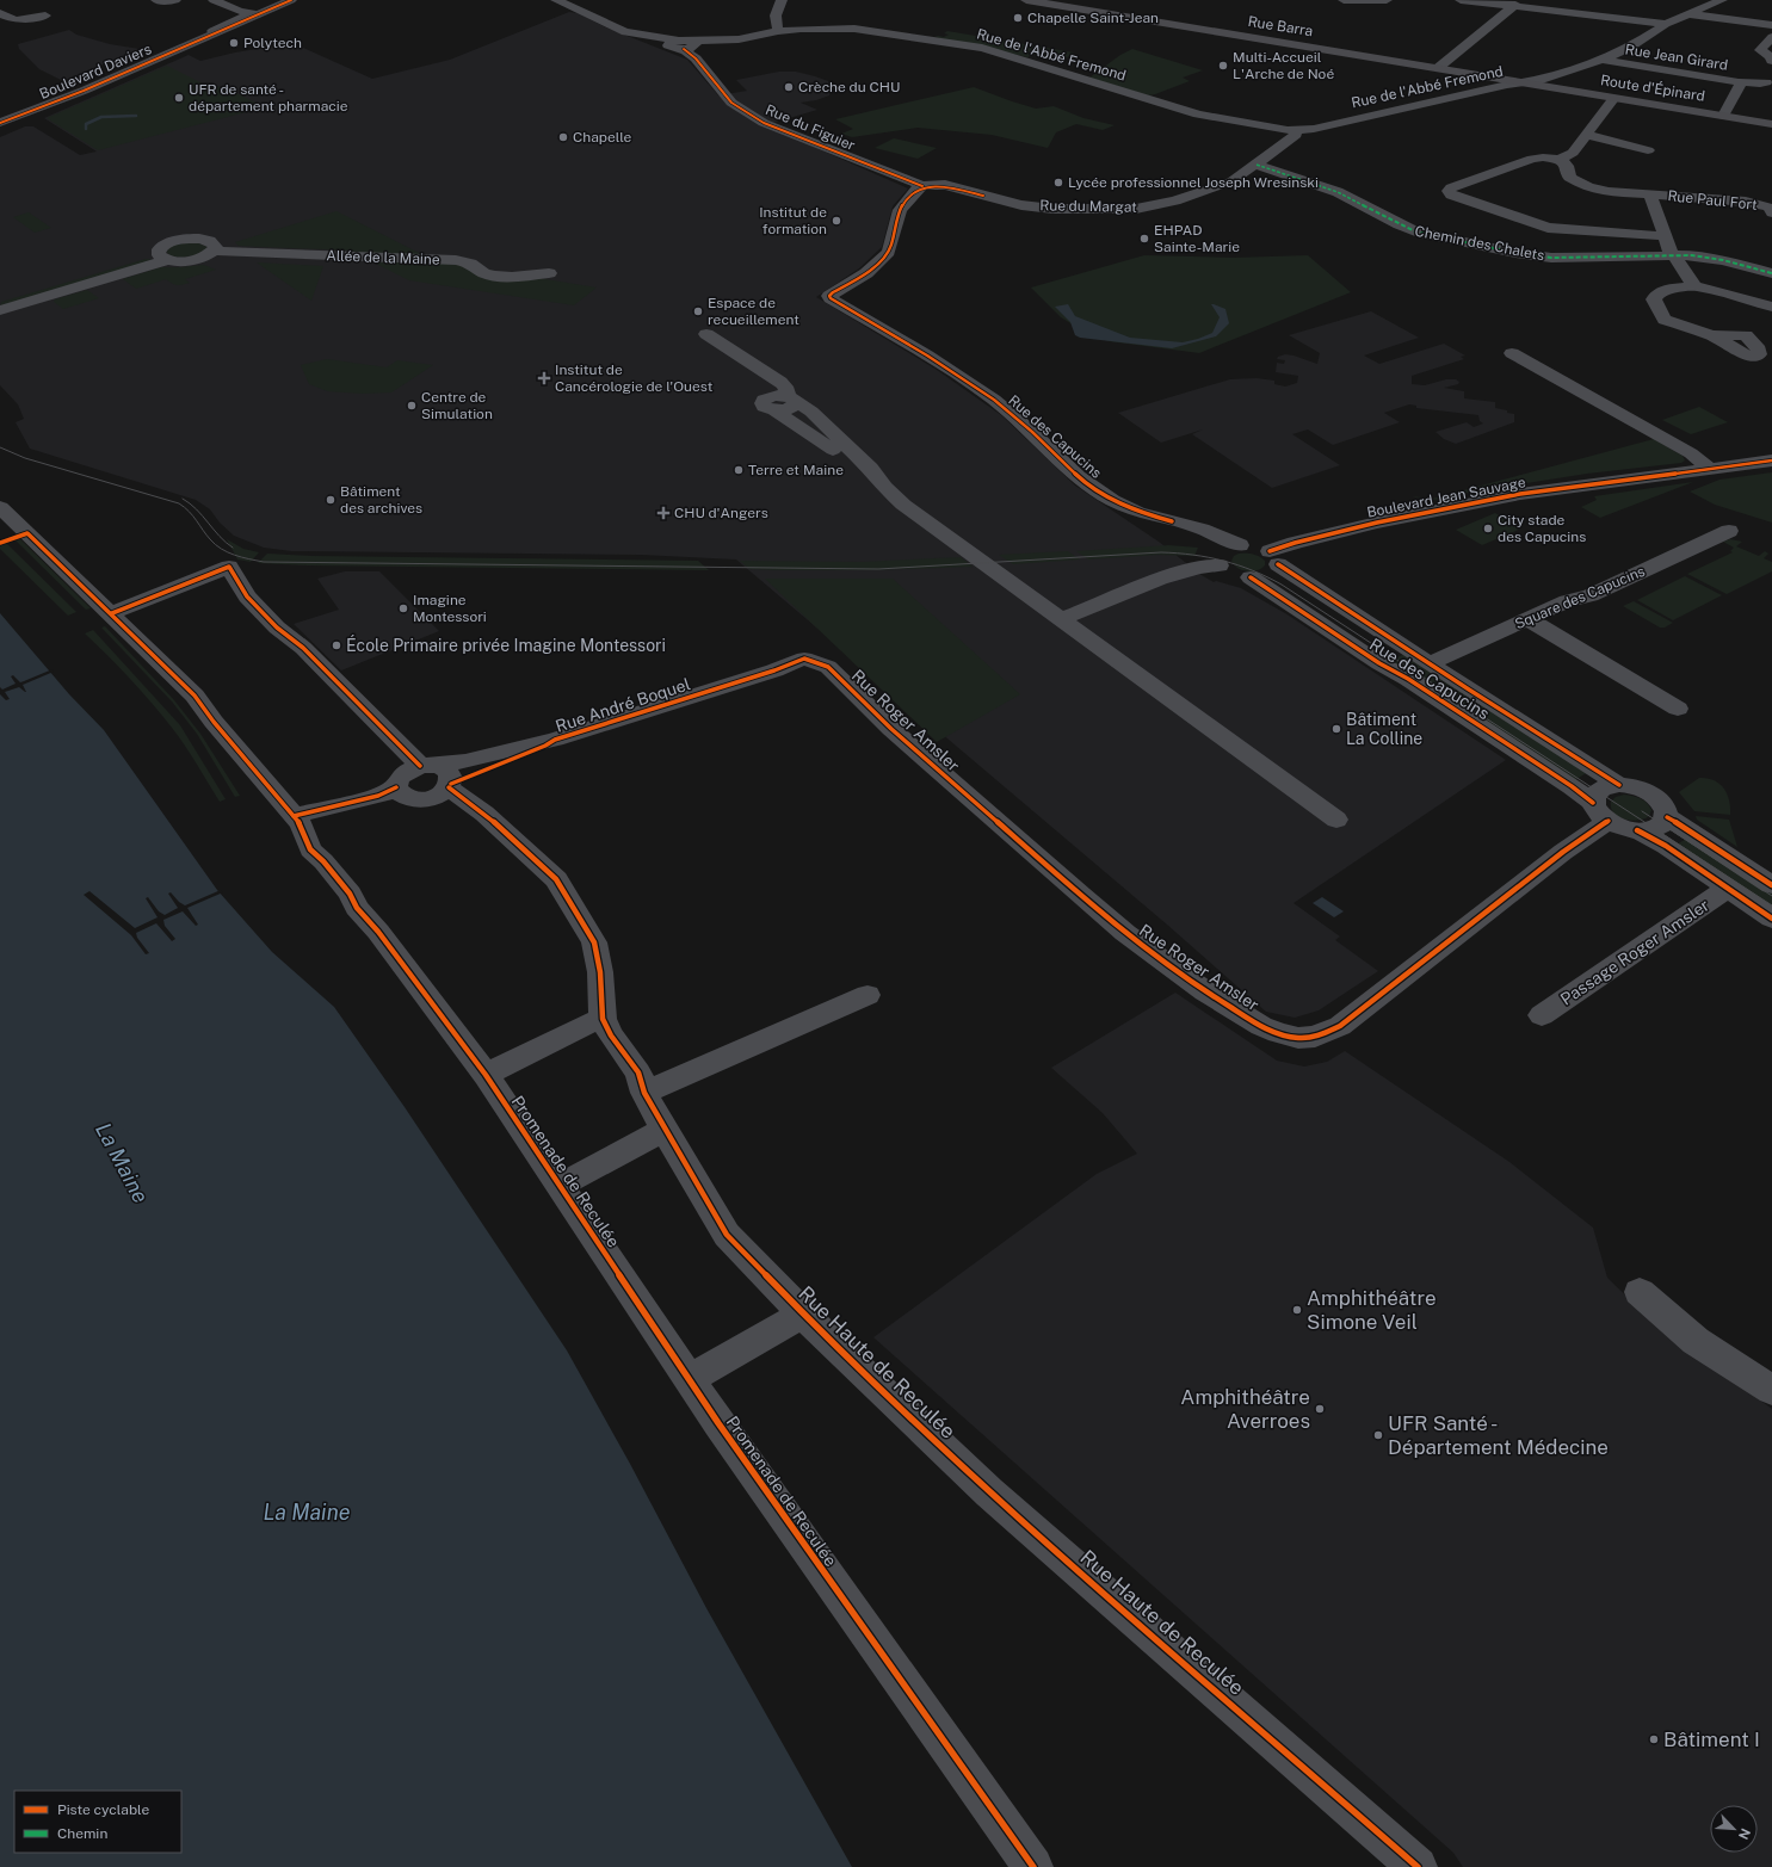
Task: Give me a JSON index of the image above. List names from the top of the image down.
{
  "streets": {
    "main road": ["Rue Barra", "Boulevard Daviers", "Route d'Épinard"],
    "street": [
      "Rue de l'Abbé Fremond",
      "Rue Jean Girard",
      "Rue du Figuier",
      "Rue Paul Fort",
      "Rue du Margat",
      "Chemin des Chalets",
      "Allée de la Maine",
      "Rue des Capucins",
      "Boulevard Jean Sauvage",
      "Square des Capucins",
      "Rue André Boquel",
      "Rue Roger Amsler",
      "Passage Roger Amsler",
      "Promenade de Reculée",
      "Rue Haute de Reculée"
    ]
  },
  "crossings": [
    ["Rue Barra", "Rue de l'Abbé Fremond"],
    ["Rue Barra", "Route d'Épinard"],
    ["Rue de l'Abbé Fremond", "Rue Jean Girard"],
    ["Rue de l'Abbé Fremond", "Route d'Épinard"],
    ["Rue de l'Abbé Fremond", "Rue du Figuier"],
    ["Rue de l'Abbé Fremond", "Rue du Margat"],
    ["Rue Jean Girard", "Route d'Épinard"],
    ["Rue du Figuier", "Rue du Margat"],
    ["Rue du Figuier", "Rue des Capucins"],
    ["Rue du Margat", "Chemin des Chalets"],
    ["Rue du Margat", "Rue des Capucins"],
    ["Rue des Capucins", "Boulevard Jean Sauvage"],
    ["Rue des Capucins", "Square des Capucins"],
    ["Rue des Capucins", "Rue Roger Amsler"],
    ["Rue des Capucins", "Passage Roger Amsler"],
    ["Rue André Boquel", "Rue Roger Amsler"],
    ["Rue André Boquel", "Rue Haute de Reculée"],
    ["Promenade de Reculée", "Rue Haute de Reculée"]
  ],
  "water": ["La Maine"],
  "places": {
    "other": [
      "Chapelle Saint-Jean",
      "Polytech",
      "Multi-Accueil L'Arche de Noé",
      "Crèche du CHU",
      "UFR de santé - département pharmacie",
      "Chapelle",
      "Lycée professionnel Joseph Wresinski",
      "Institut de formation",
      "EHPAD Sainte-Marie",
      "Espace de recueillement",
      "Centre de Simulation",
      "Terre et Maine",
      "Bâtiment des archives",
      "City stade des Capucins",
      "Imagine Montessori",
      "École Primaire privée Imagine Montessori",
      "Bâtiment La Colline",
      "Amphithéâtre Simone Veil",
      "Amphithéâtre Averroes",
      "UFR Santé - Département Médecine",
      "Bâtiment I"
    ],
    "health": ["Institut de Cancérologie de l'Ouest", "CHU d'Angers"]
  },
  "legend": ["Piste cyclable", "Chemin"],
  "north": "bottom right"
}
